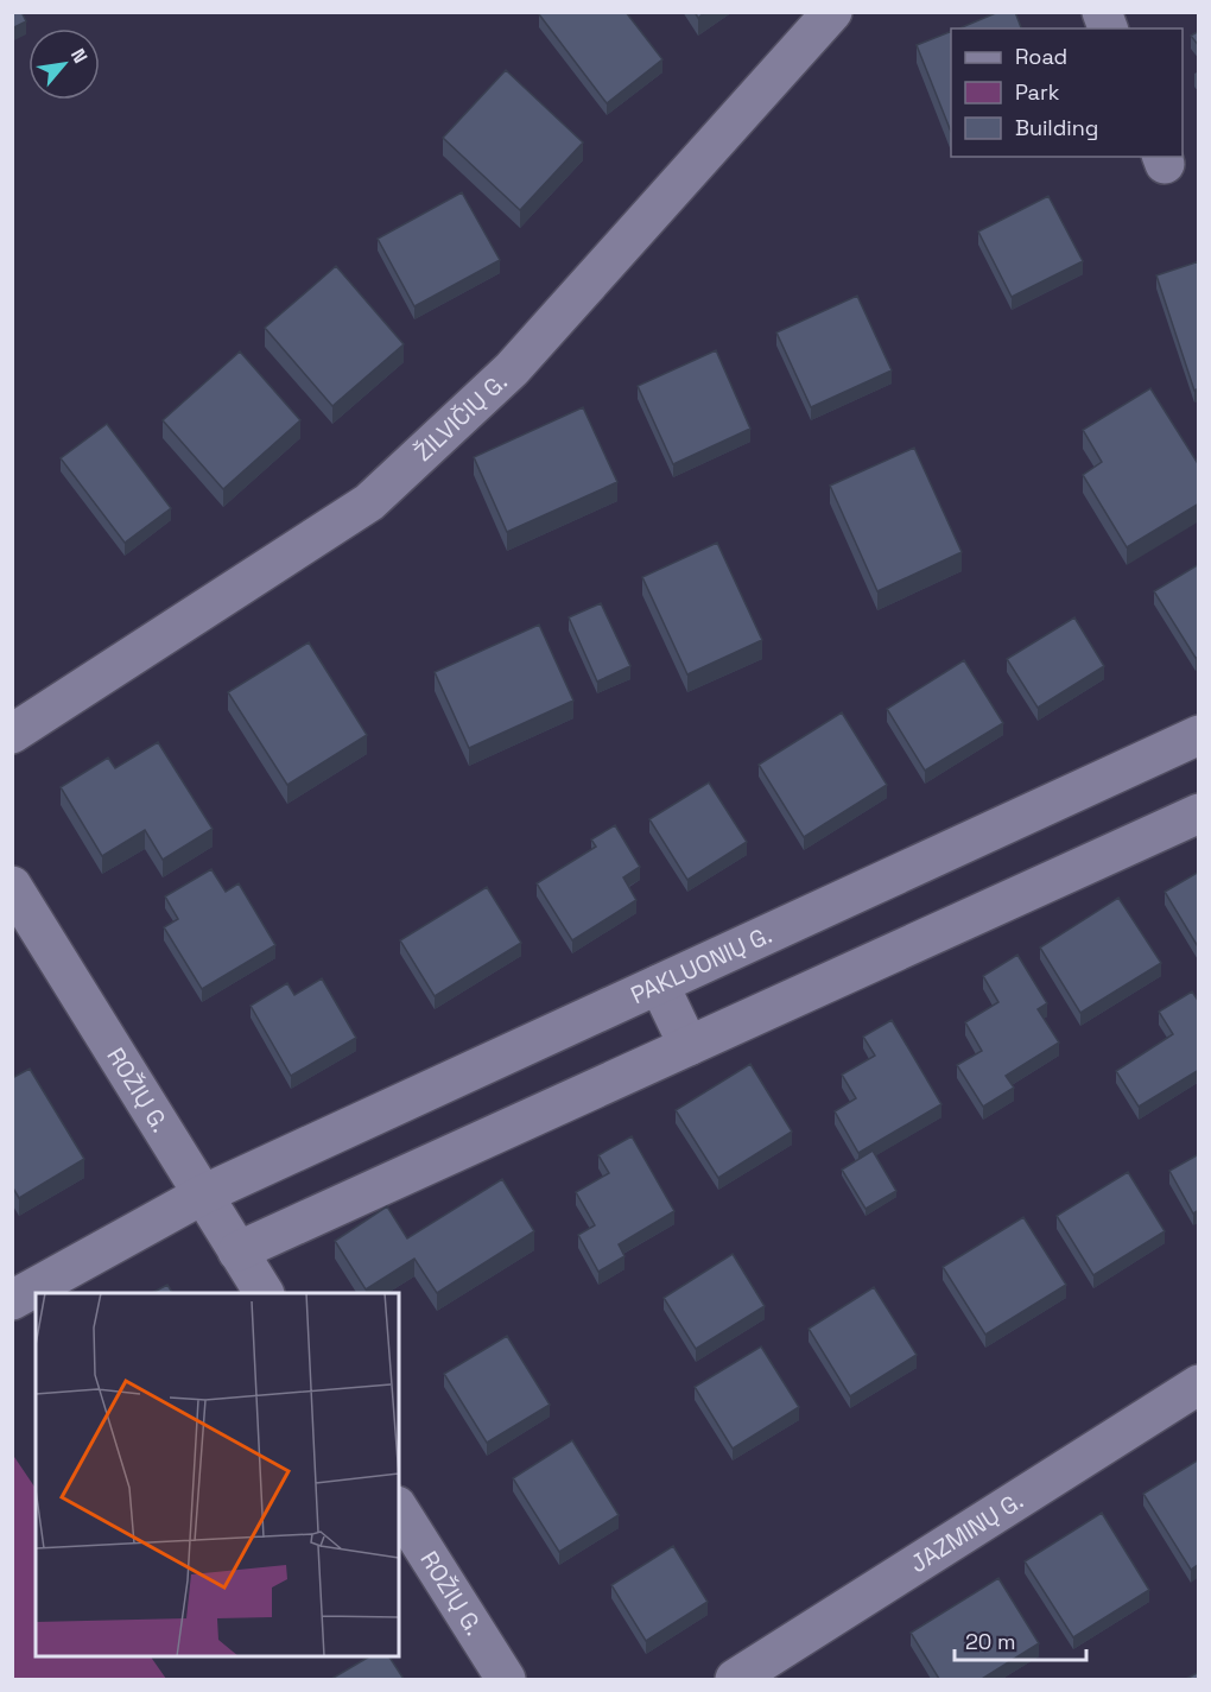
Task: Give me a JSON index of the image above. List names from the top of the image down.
{
  "streets": {
    "street": [
      "ŽILVIČIŲ G.",
      "PAKLUONIŲ G.",
      "ROŽIŲ G.",
      "JAZMINŲ G."
    ]
  },
  "crossings": [
    ["PAKLUONIŲ G.", "ROŽIŲ G."]
  ],
  "legend": ["Road", "Park", "Building"],
  "scale_bar": "20 m",
  "north": "top right"
}
